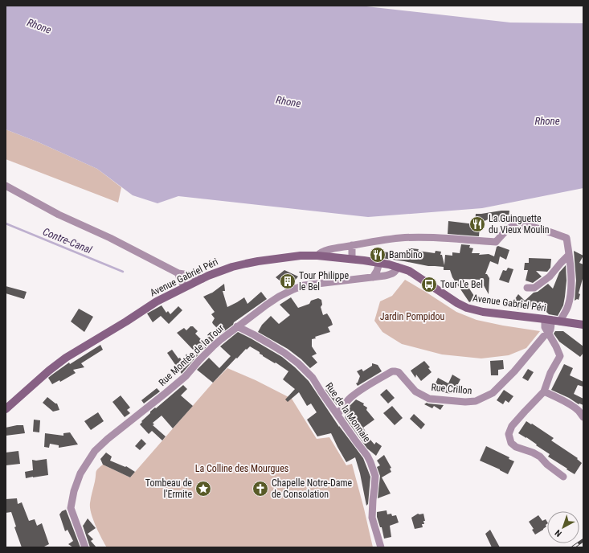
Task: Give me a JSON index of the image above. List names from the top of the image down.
{
  "streets": {
    "main road": ["Avenue Gabriel Péri"],
    "street": ["Rue Montée de la Tour", "Rue Crillon", "Rue de la Monnaie"]
  },
  "crossings": [
    ["Avenue Gabriel Péri", "Rue Montée de la Tour"],
    ["Rue Montée de la Tour", "Rue de la Monnaie"],
    ["Rue Crillon", "Rue de la Monnaie"]
  ],
  "water": ["Rhone", "Contre-Canal"],
  "parks": ["Jardin Pompidou", "La Colline des Mourgues"],
  "places": {
    "restaurant": ["La Guinguette du Vieux Moulin", "Bambino"],
    "building": ["Tour Philippe le Bel"],
    "bus stop": ["Tour Le Bel"],
    "place": ["Tombeau de l'Ermite"],
    "church": ["Chapelle Notre-Dame de Consolation"]
  },
  "north": "bottom left"
}
